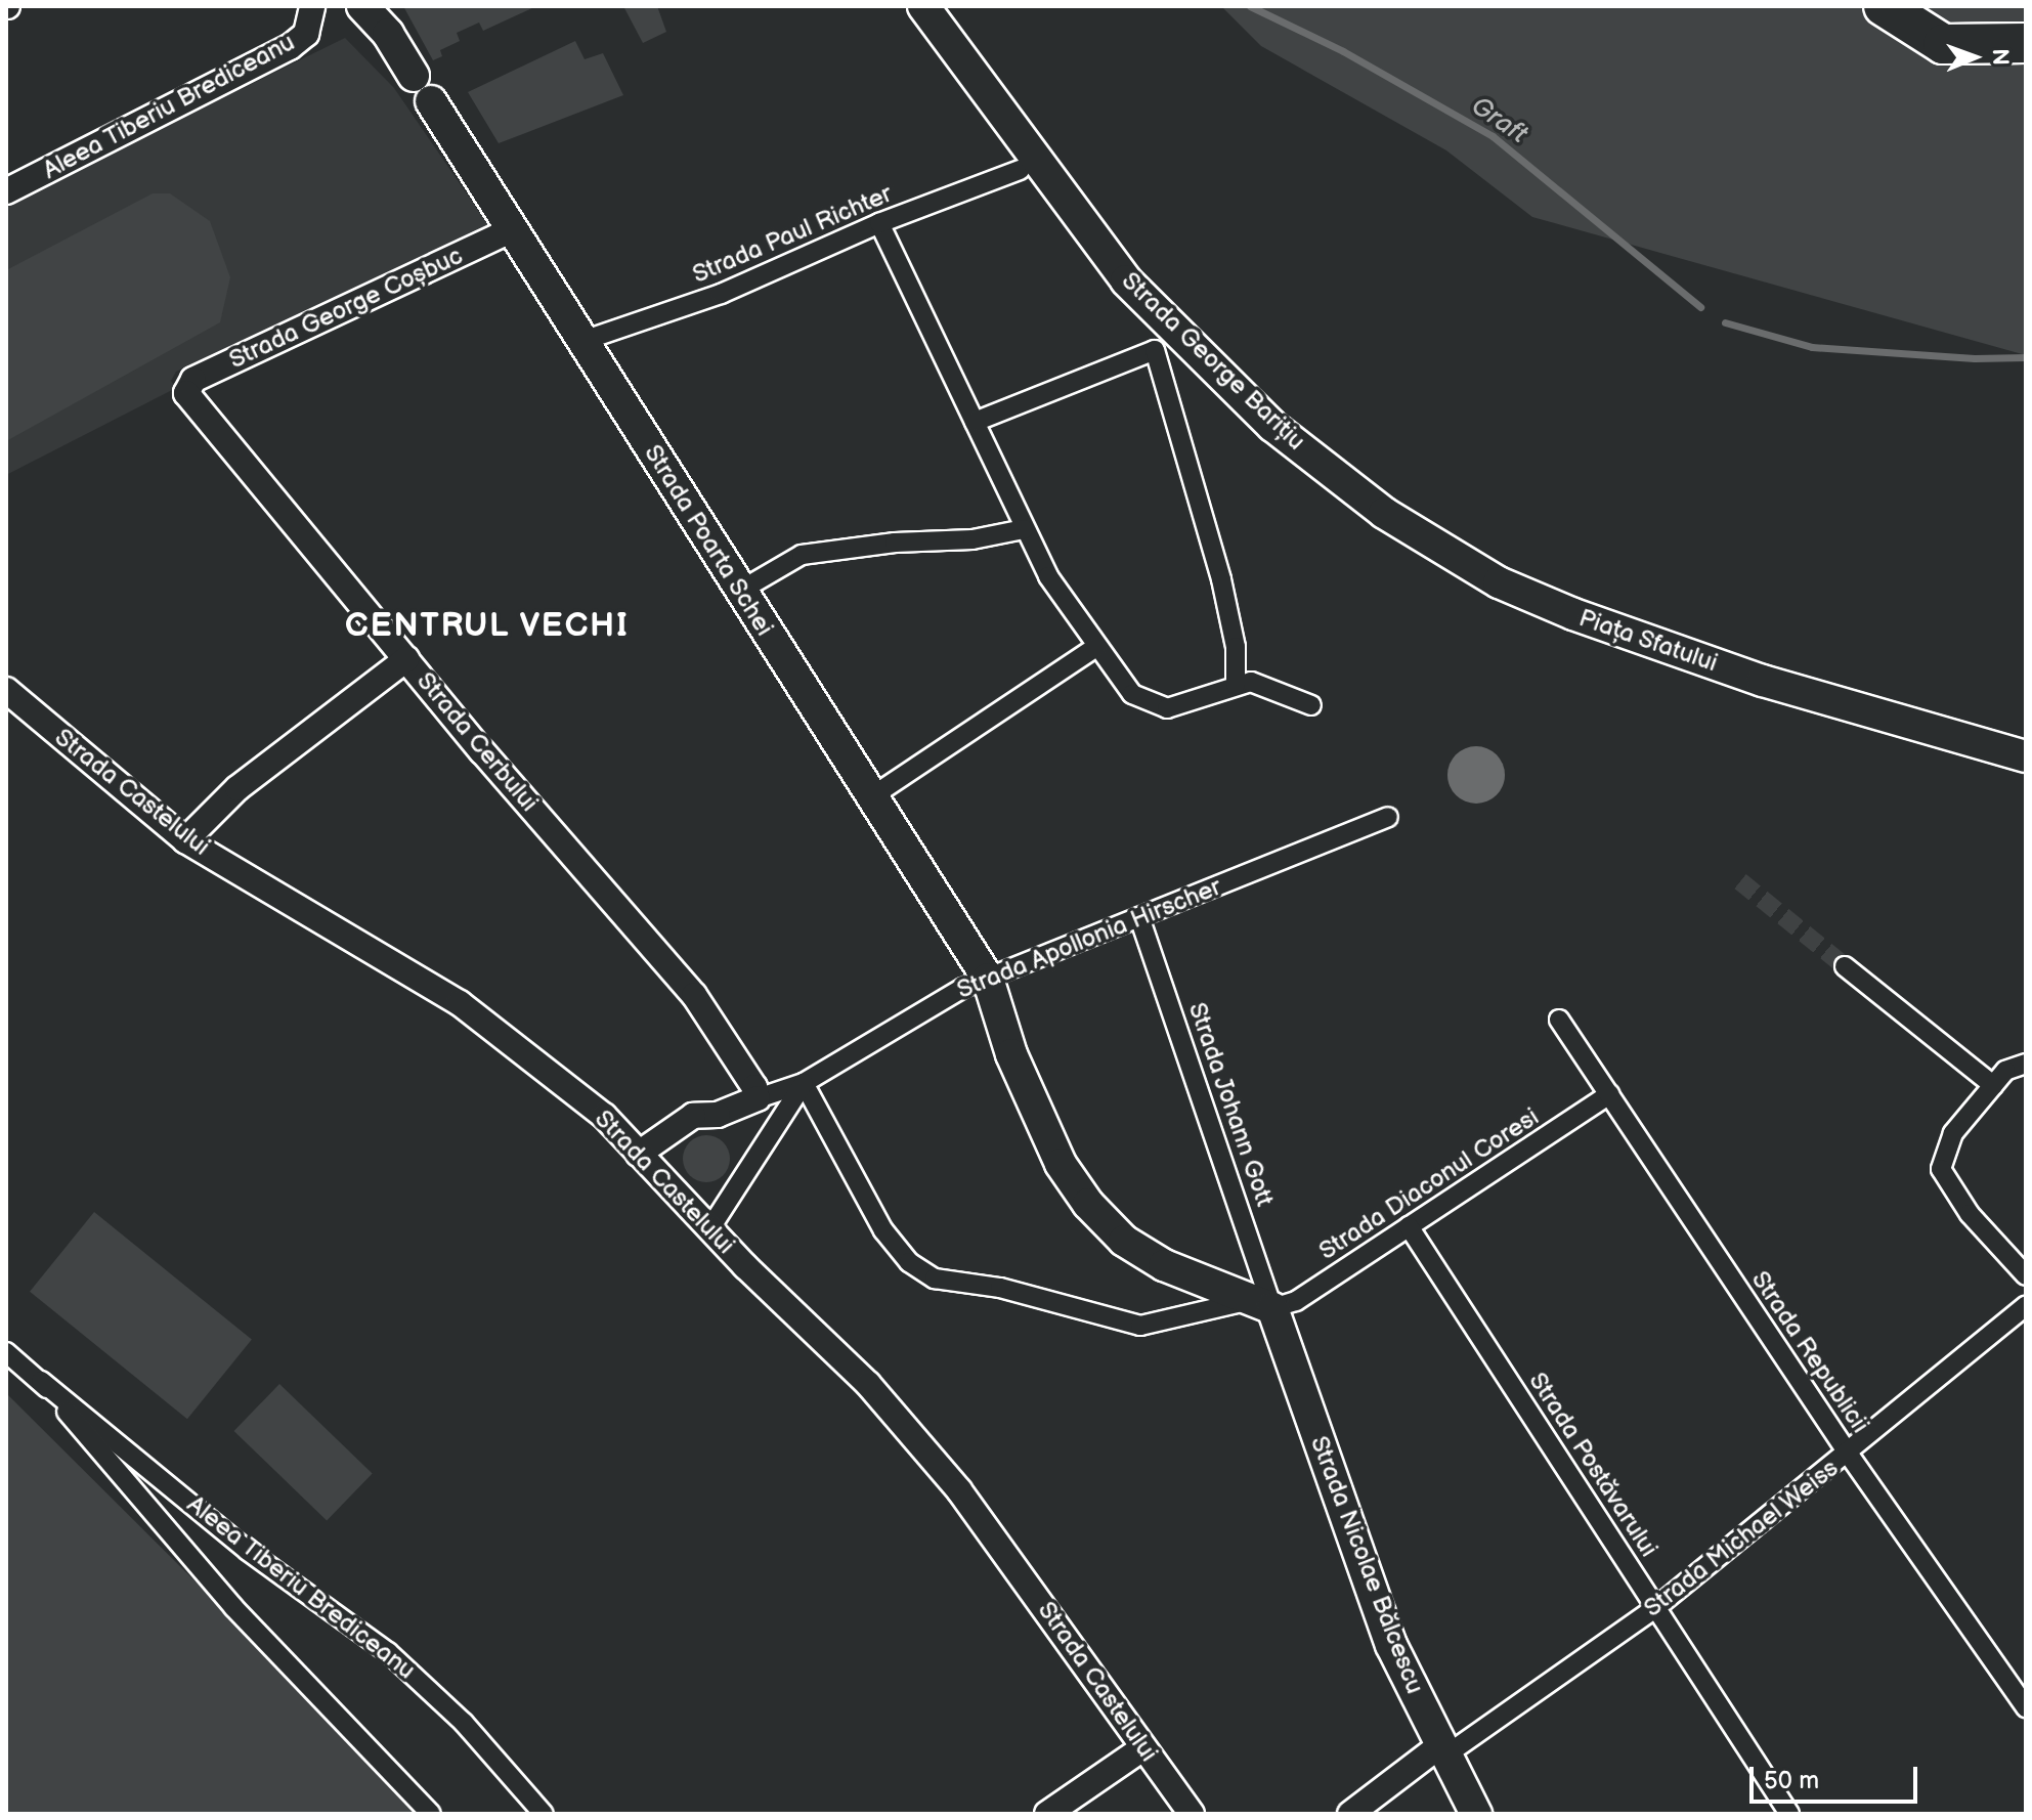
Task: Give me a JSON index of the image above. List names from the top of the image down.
{
  "streets": {
    "street": [
      "Aleea Tiberiu Brediceanu",
      "Strada Paul Richter",
      "Strada George Coșbuc",
      "Strada George Barițiu",
      "Strada Poarta Schei",
      "Piața Sfatului",
      "Strada Cerbului",
      "Strada Castelului",
      "Strada Apollonia Hirscher",
      "Strada Johann Gott",
      "Strada Diaconul Coresi",
      "Strada Republicii",
      "Strada Postăvarului",
      "Strada Michael Weiss",
      "Strada Nicolae Bălcescu"
    ]
  },
  "crossings": [
    ["Strada Paul Richter", "Strada Poarta Schei"],
    ["Strada George Coșbuc", "Strada Poarta Schei"],
    ["Strada George Coșbuc", "Strada Cerbului"],
    ["Strada George Barițiu", "Piața Sfatului"],
    ["Strada Poarta Schei", "Strada Apollonia Hirscher"],
    ["Strada Poarta Schei", "Strada Johann Gott"],
    ["Strada Poarta Schei", "Strada Diaconul Coresi"],
    ["Strada Poarta Schei", "Strada Nicolae Bălcescu"],
    ["Strada Cerbului", "Strada Apollonia Hirscher"],
    ["Strada Castelului", "Strada Apollonia Hirscher"],
    ["Strada Apollonia Hirscher", "Strada Johann Gott"],
    ["Strada Apollonia Hirscher", "Strada Diaconul Coresi"],
    ["Strada Johann Gott", "Strada Diaconul Coresi"],
    ["Strada Johann Gott", "Strada Nicolae Bălcescu"],
    ["Strada Diaconul Coresi", "Strada Republicii"],
    ["Strada Diaconul Coresi", "Strada Postăvarului"],
    ["Strada Diaconul Coresi", "Strada Nicolae Bălcescu"],
    ["Strada Republicii", "Strada Michael Weiss"],
    ["Strada Postăvarului", "Strada Michael Weiss"],
    ["Strada Michael Weiss", "Strada Nicolae Bălcescu"]
  ],
  "districts": ["CENTRUL VECHI"],
  "water": ["Graft"],
  "scale_bar": "50 m",
  "north": "right"
}
